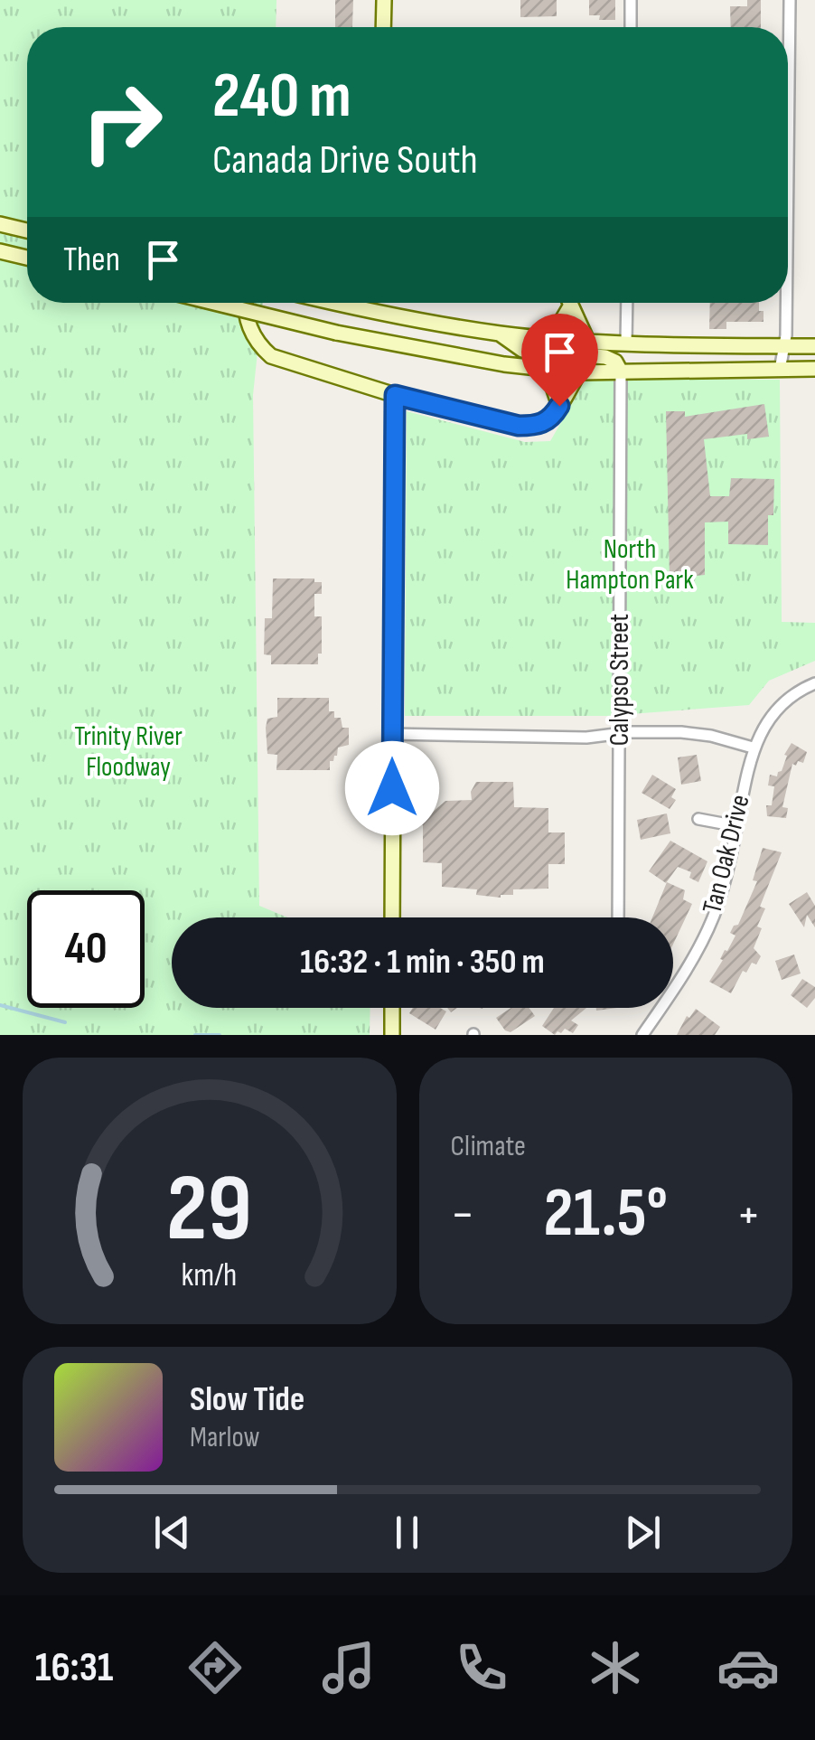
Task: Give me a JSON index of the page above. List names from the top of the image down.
{
  "streets": {
    "street": ["Calypso Street", "Tan Oak Drive"]
  },
  "parks": ["North Hampton Park", "Trinity River Floodway"],
  "page": {
    "turn": ["240 m", "Canada Drive South"],
    "then": "Then",
    "limit": "40",
    "trip": "16:32 · 1 min · 350 m",
    "tile": "Climate",
    "heat": ["−", "21.5°", "+"],
    "song": ["Slow Tide", "Marlow"],
    "tabs": "16:31",
    "gauge": ["29", "km/h"]
  }
}
